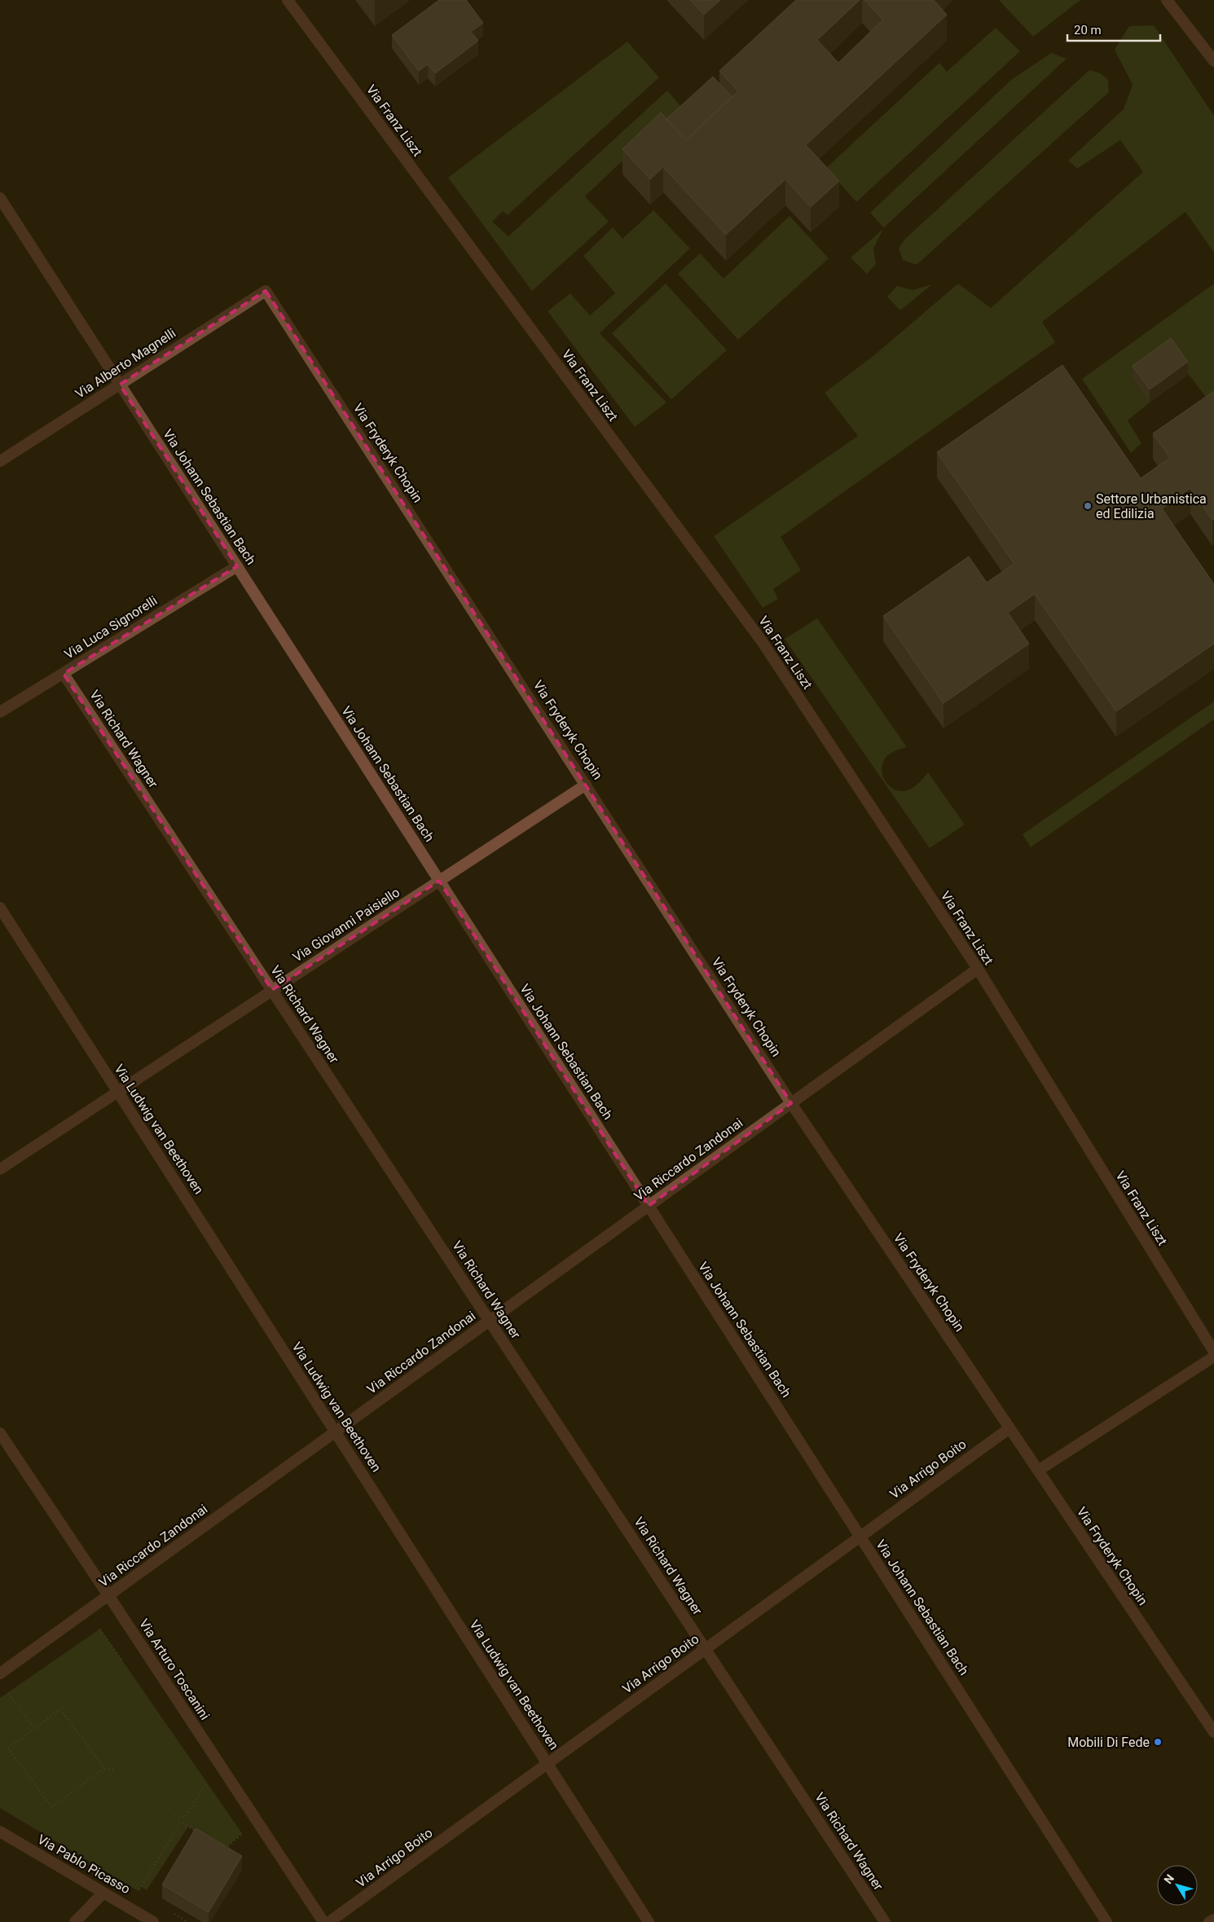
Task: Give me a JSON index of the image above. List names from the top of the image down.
{
  "streets": {
    "street": [
      "Via Franz Liszt",
      "Via Alberto Magnelli",
      "Via Fryderyk Chopin",
      "Via Johann Sebastian Bach",
      "Via Luca Signorelli",
      "Via Richard Wagner",
      "Via Giovanni Paisiello",
      "Via Ludwig van Beethoven",
      "Via Riccardo Zandonai",
      "Via Arrigo Boito",
      "Via Arturo Toscanini",
      "Via Pablo Picasso"
    ]
  },
  "crossings": [
    ["Via Franz Liszt", "Via Riccardo Zandonai"],
    ["Via Alberto Magnelli", "Via Fryderyk Chopin"],
    ["Via Alberto Magnelli", "Via Johann Sebastian Bach"],
    ["Via Fryderyk Chopin", "Via Giovanni Paisiello"],
    ["Via Fryderyk Chopin", "Via Riccardo Zandonai"],
    ["Via Fryderyk Chopin", "Via Arrigo Boito"],
    ["Via Johann Sebastian Bach", "Via Luca Signorelli"],
    ["Via Johann Sebastian Bach", "Via Giovanni Paisiello"],
    ["Via Johann Sebastian Bach", "Via Riccardo Zandonai"],
    ["Via Johann Sebastian Bach", "Via Arrigo Boito"],
    ["Via Luca Signorelli", "Via Richard Wagner"],
    ["Via Richard Wagner", "Via Giovanni Paisiello"],
    ["Via Richard Wagner", "Via Riccardo Zandonai"],
    ["Via Richard Wagner", "Via Arrigo Boito"],
    ["Via Giovanni Paisiello", "Via Ludwig van Beethoven"],
    ["Via Ludwig van Beethoven", "Via Riccardo Zandonai"],
    ["Via Ludwig van Beethoven", "Via Arrigo Boito"],
    ["Via Riccardo Zandonai", "Via Arturo Toscanini"]
  ],
  "places": ["Settore Urbanistica ed Edilizia", "Mobili Di Fede"],
  "scale_bar": "20 m",
  "north": "top left"
}
